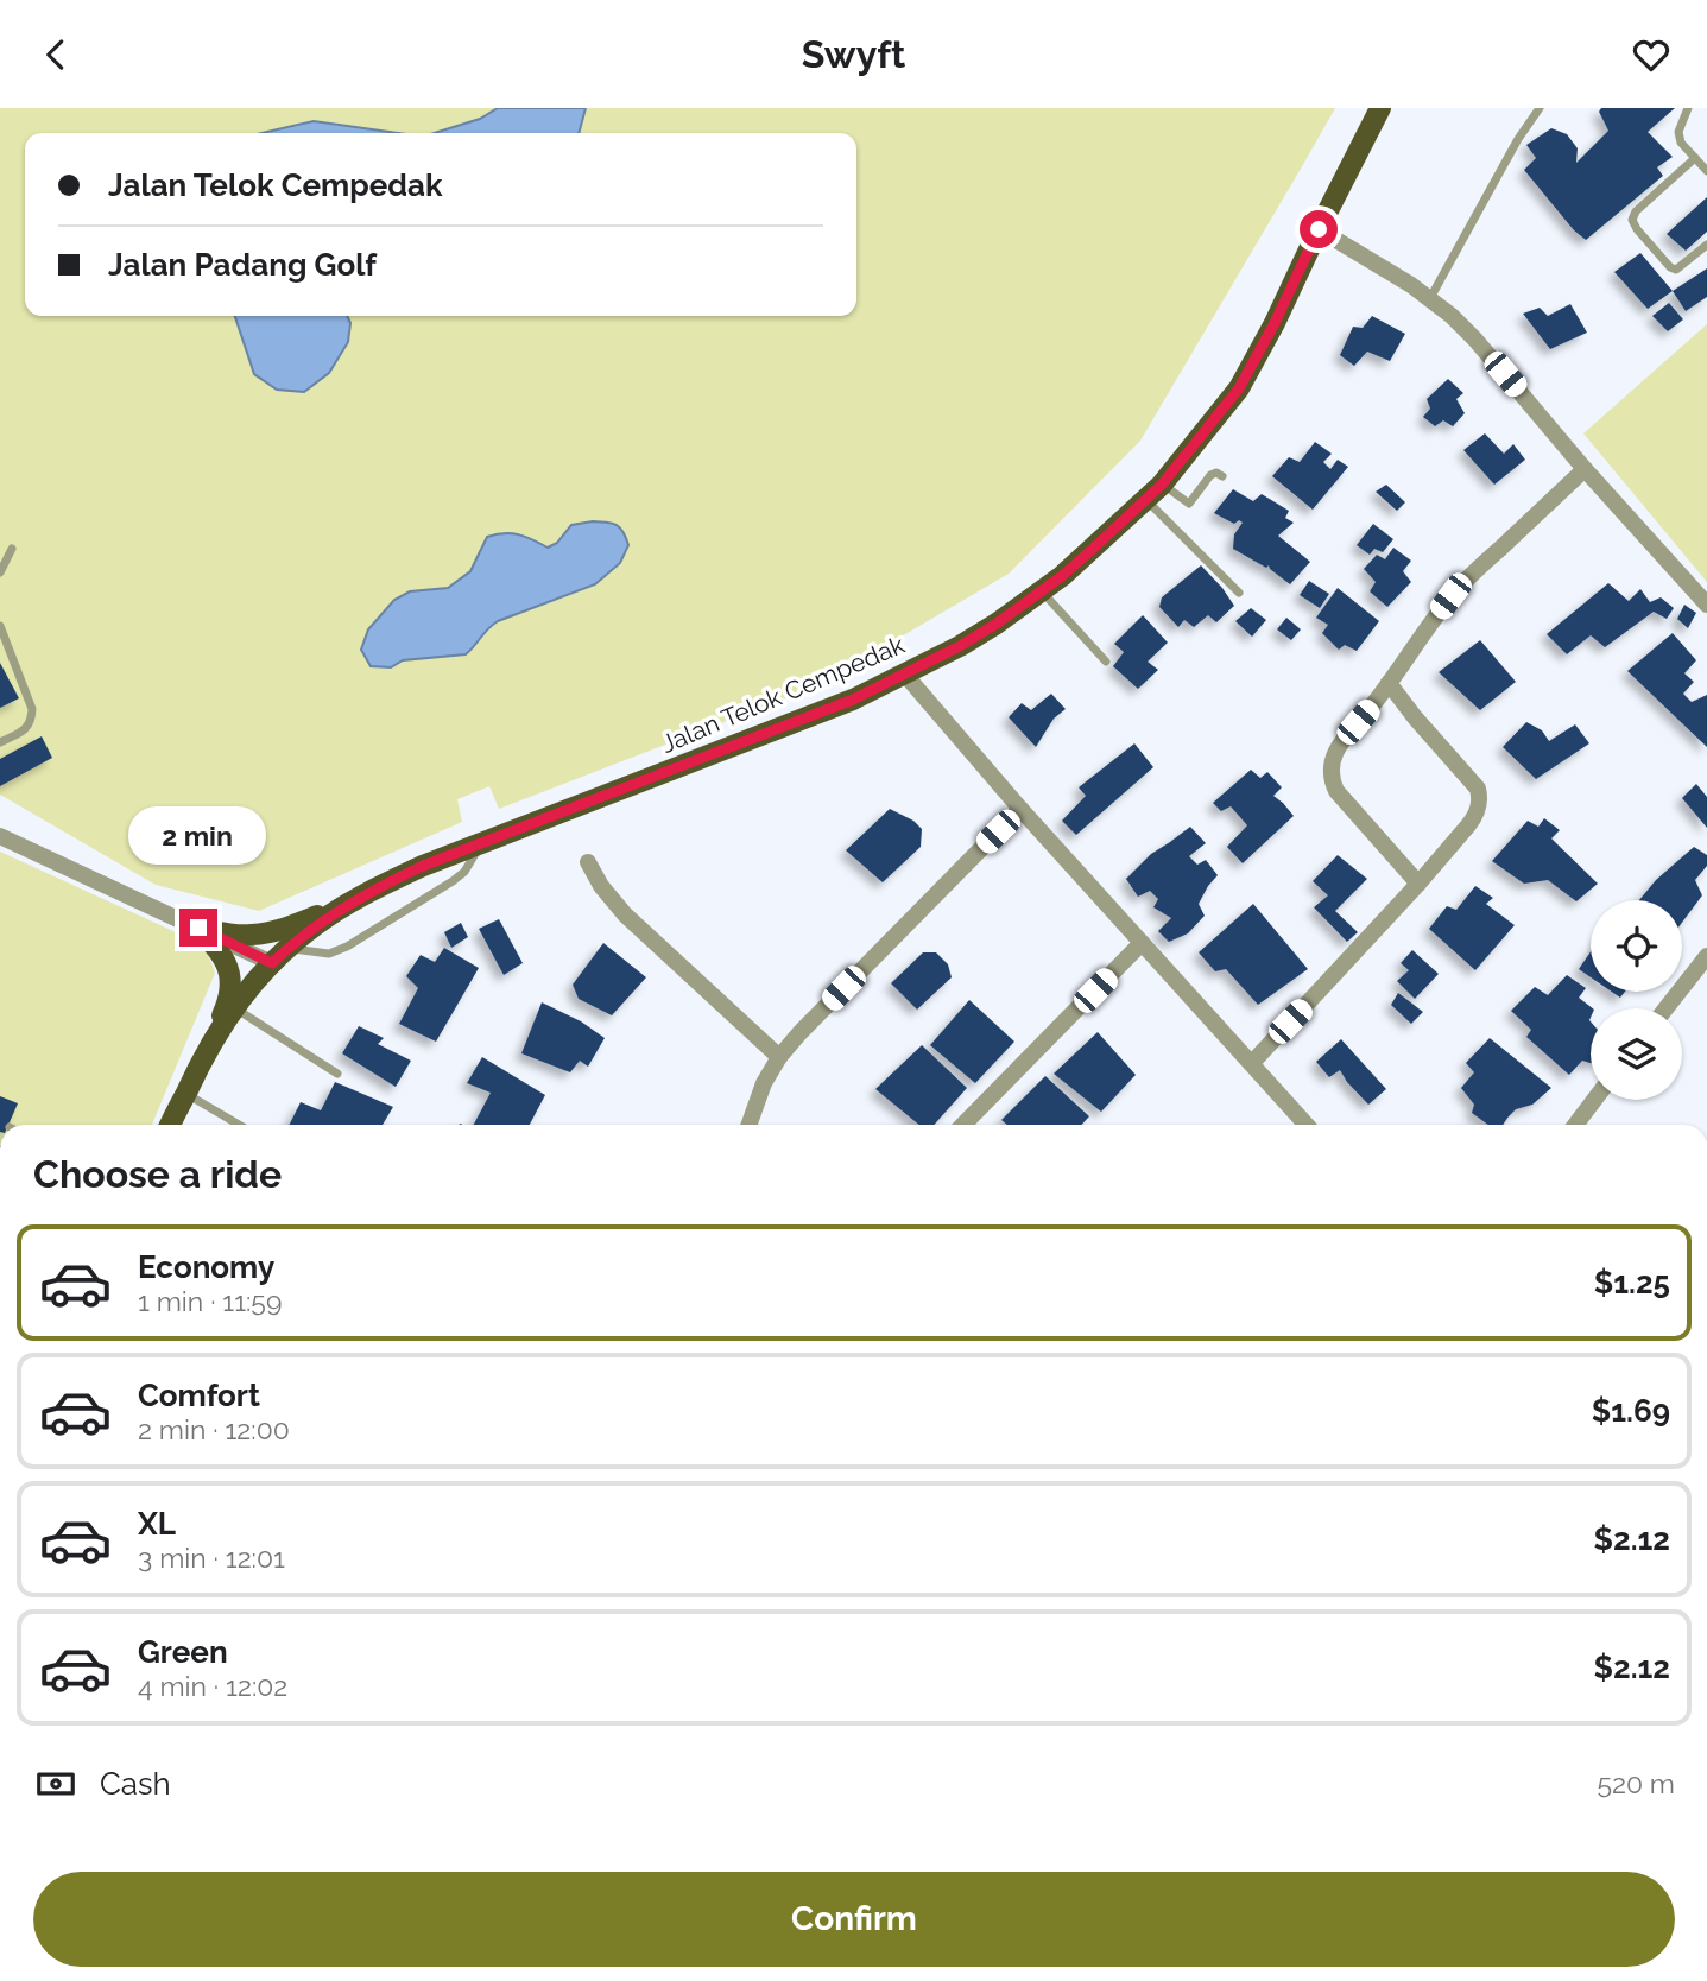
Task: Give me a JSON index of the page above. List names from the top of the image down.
{
  "streets": {
    "main road": ["Jalan Telok Cempedak"]
  },
  "page": {
    "header": "Swyft",
    "banner": ["Jalan Telok Cempedak", "Jalan Padang Golf"],
    "bubble": "2 min",
    "heading": "Choose a ride",
    "list": [
      {
        "name": "Economy",
        "note": "1 min · 11:59",
        "value": "$1.25"
      },
      {
        "name": "Comfort",
        "note": "2 min · 12:00",
        "value": "$1.69"
      },
      {
        "name": "XL",
        "note": "3 min · 12:01",
        "value": "$2.12"
      },
      {
        "name": "Green",
        "note": "4 min · 12:02",
        "value": "$2.12"
      }
    ],
    "pay": ["Cash", "520 m"],
    "buttons": "Confirm"
  }
}
